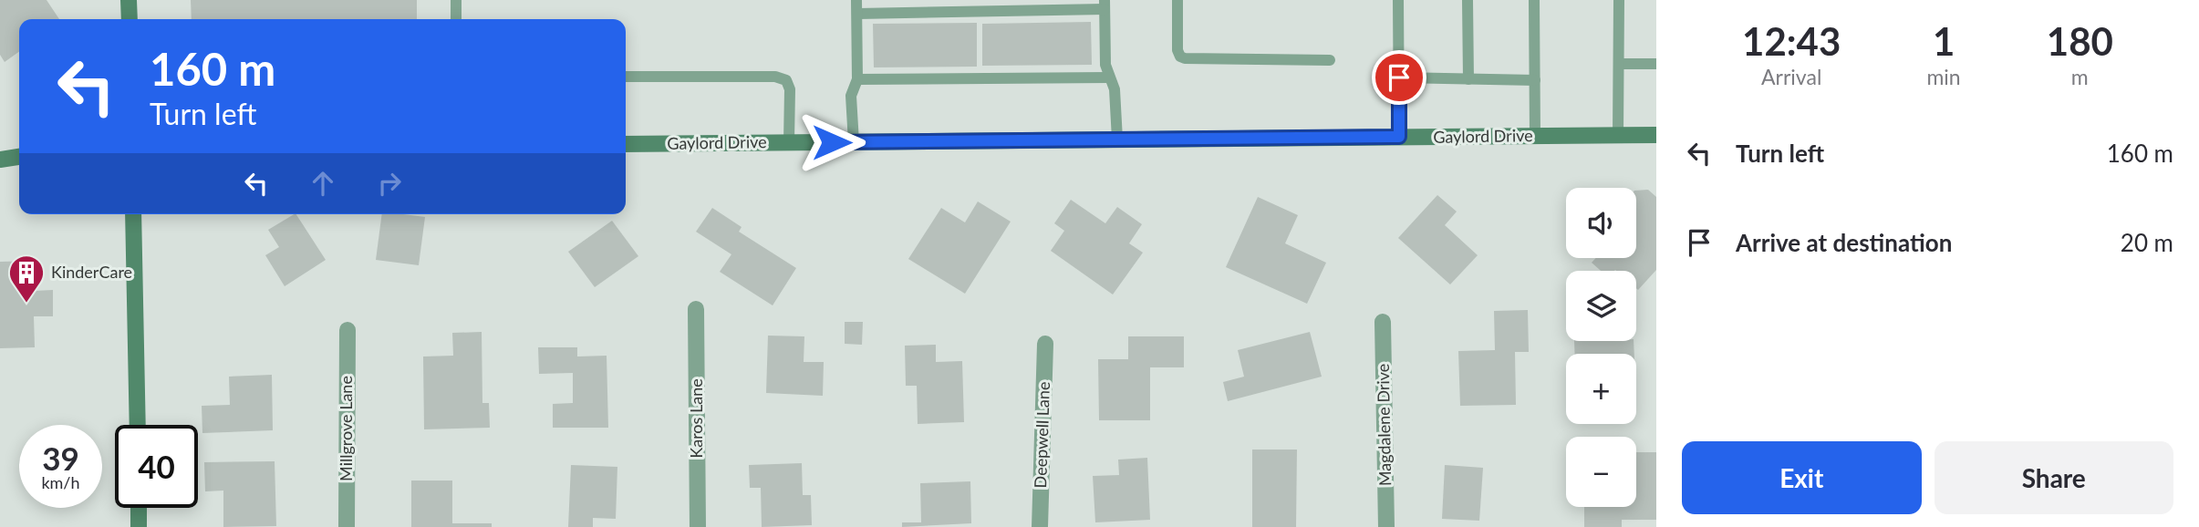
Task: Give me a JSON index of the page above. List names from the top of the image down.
{
  "streets": {
    "street": [
      "Gaylord Drive",
      "Karos Lane",
      "Magdalene Drive",
      "Millgrove Lane",
      "Deepwell Lane"
    ]
  },
  "places": {
    "building": ["KinderCare"]
  },
  "page": {
    "eta": [
      "12:43",
      "Arrival",
      "1",
      "min",
      "180",
      "m"
    ],
    "turn": ["160 m", "Turn left"],
    "list": [
      {
        "name": "Turn left",
        "value": "160 m"
      },
      {
        "name": "Arrive at destination",
        "value": "20 m"
      }
    ],
    "map_buttons": ["+", "−"],
    "speed": "39 km/h",
    "limit": "40",
    "buttons": ["Exit", "Share"]
  }
}
